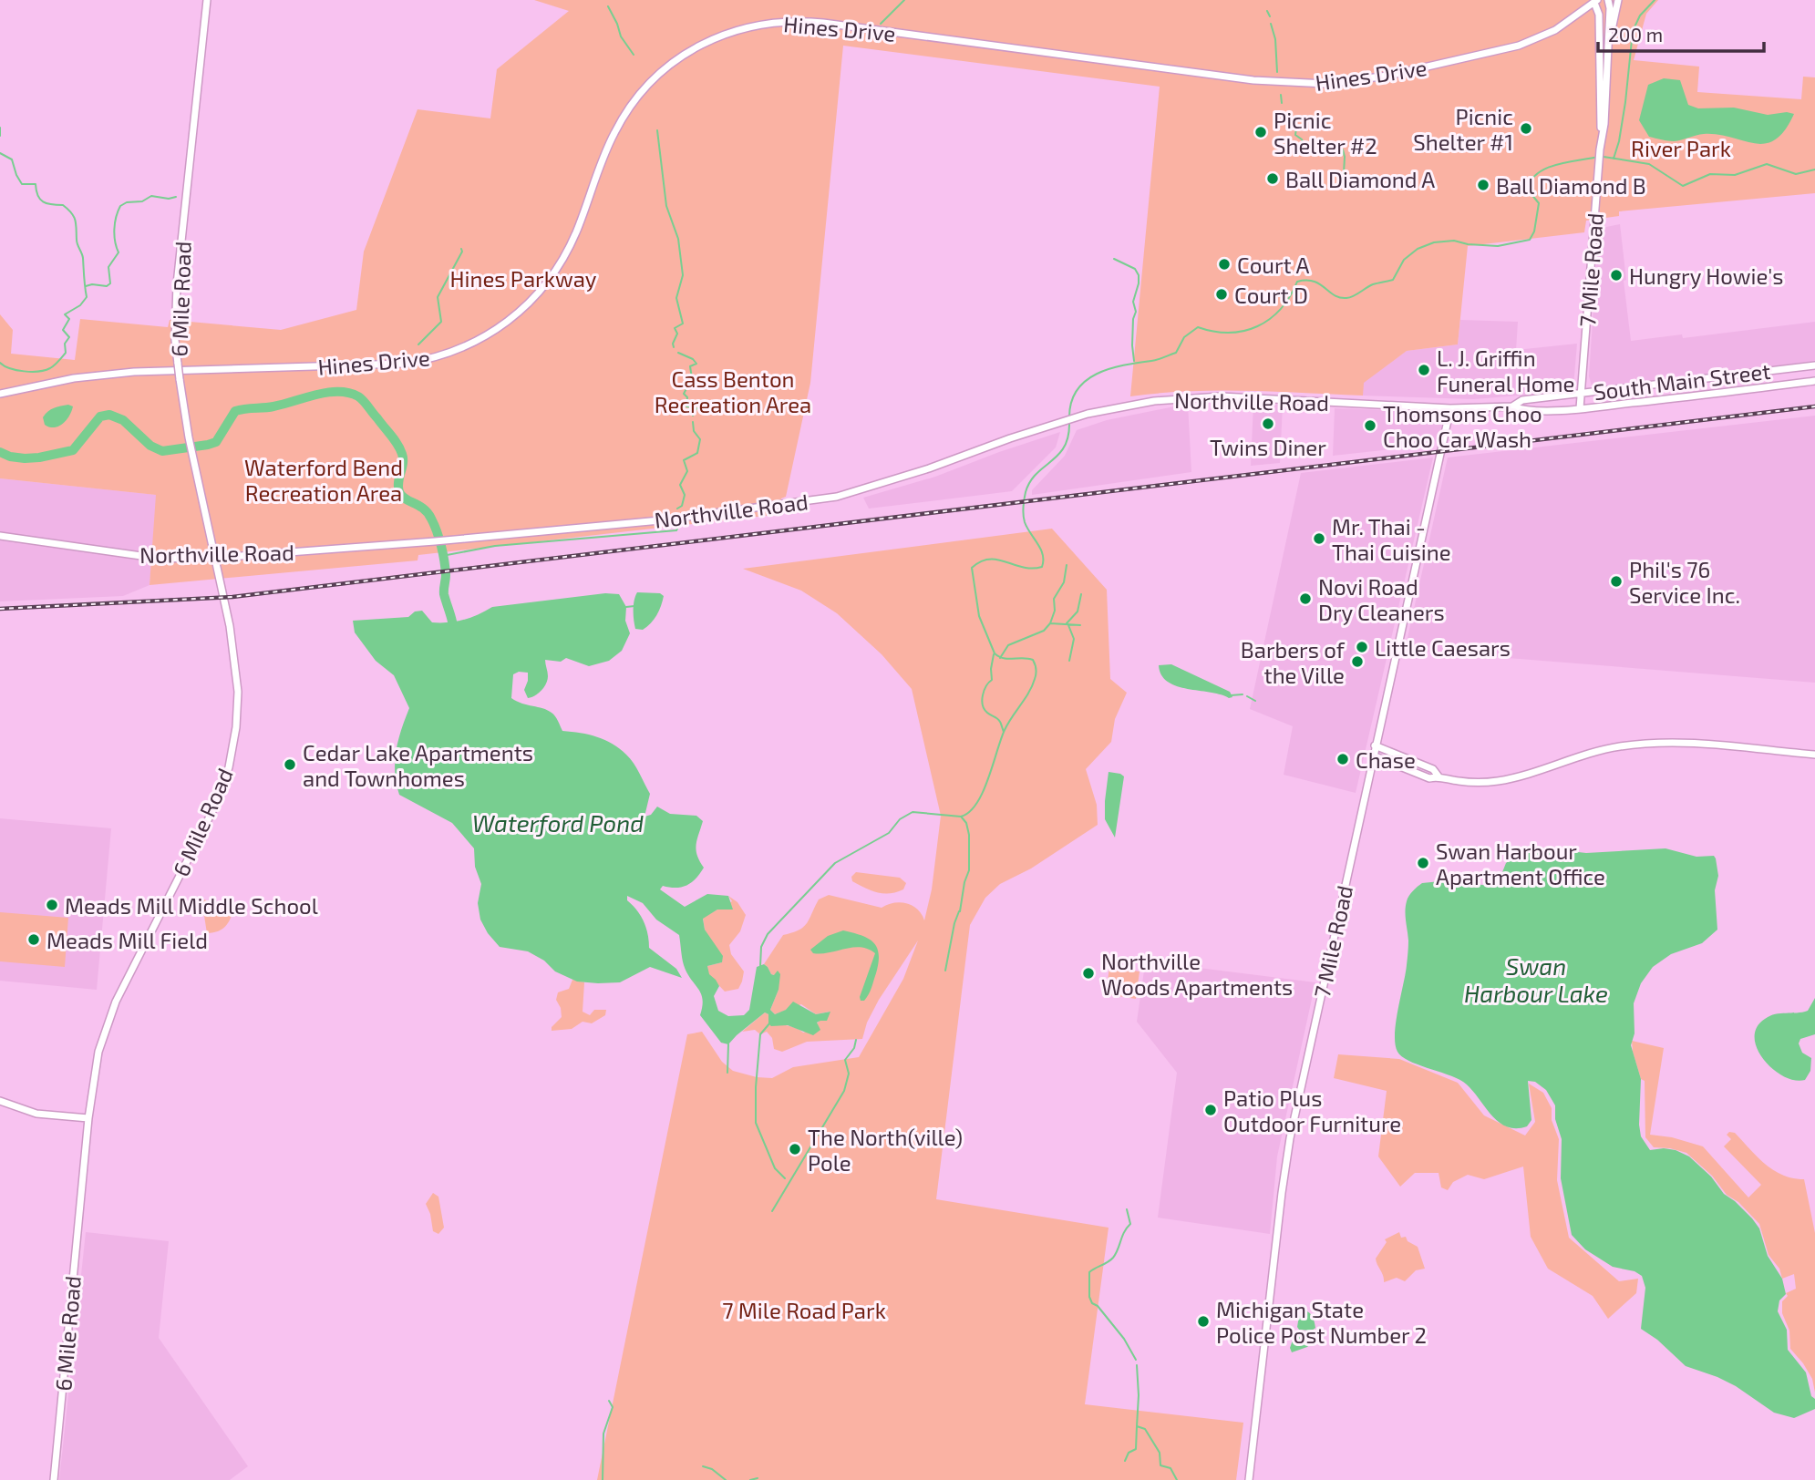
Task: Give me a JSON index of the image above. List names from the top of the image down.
{
  "streets": {
    "street": [
      "Hines Drive",
      "7 Mile Road",
      "6 Mile Road",
      "South Main Street",
      "Northville Road"
    ]
  },
  "crossings": [
    ["Hines Drive", "7 Mile Road"],
    ["7 Mile Road", "South Main Street"],
    ["7 Mile Road", "Northville Road"],
    ["6 Mile Road", "Northville Road"],
    ["South Main Street", "Northville Road"]
  ],
  "water": ["Waterford Pond", "Swan Harbour Lake"],
  "parks": [
    "River Park",
    "Hines Parkway",
    "Cass Benton Recreation Area",
    "Waterford Bend Recreation Area",
    "7 Mile Road Park"
  ],
  "places": [
    "Picnic Shelter #1",
    "Picnic Shelter #2",
    "Ball Diamond A",
    "Ball Diamond B",
    "Court A",
    "Hungry Howie's",
    "Court D",
    "L. J. Griffin Funeral Home",
    "Twins Diner",
    "Thomsons Choo Choo Car Wash",
    "Mr. Thai - Thai Cuisine",
    "Phil's 76 Service Inc.",
    "Novi Road Dry Cleaners",
    "Little Caesars",
    "Barbers of the Ville",
    "Chase",
    "Cedar Lake Apartments and Townhomes",
    "Swan Harbour Apartment Office",
    "Meads Mill Middle School",
    "Meads Mill Field",
    "Northville Woods Apartments",
    "Patio Plus Outdoor Furniture",
    "The North(ville) Pole",
    "Michigan State Police Post Number 2"
  ],
  "scale_bar": "200 m"
}
